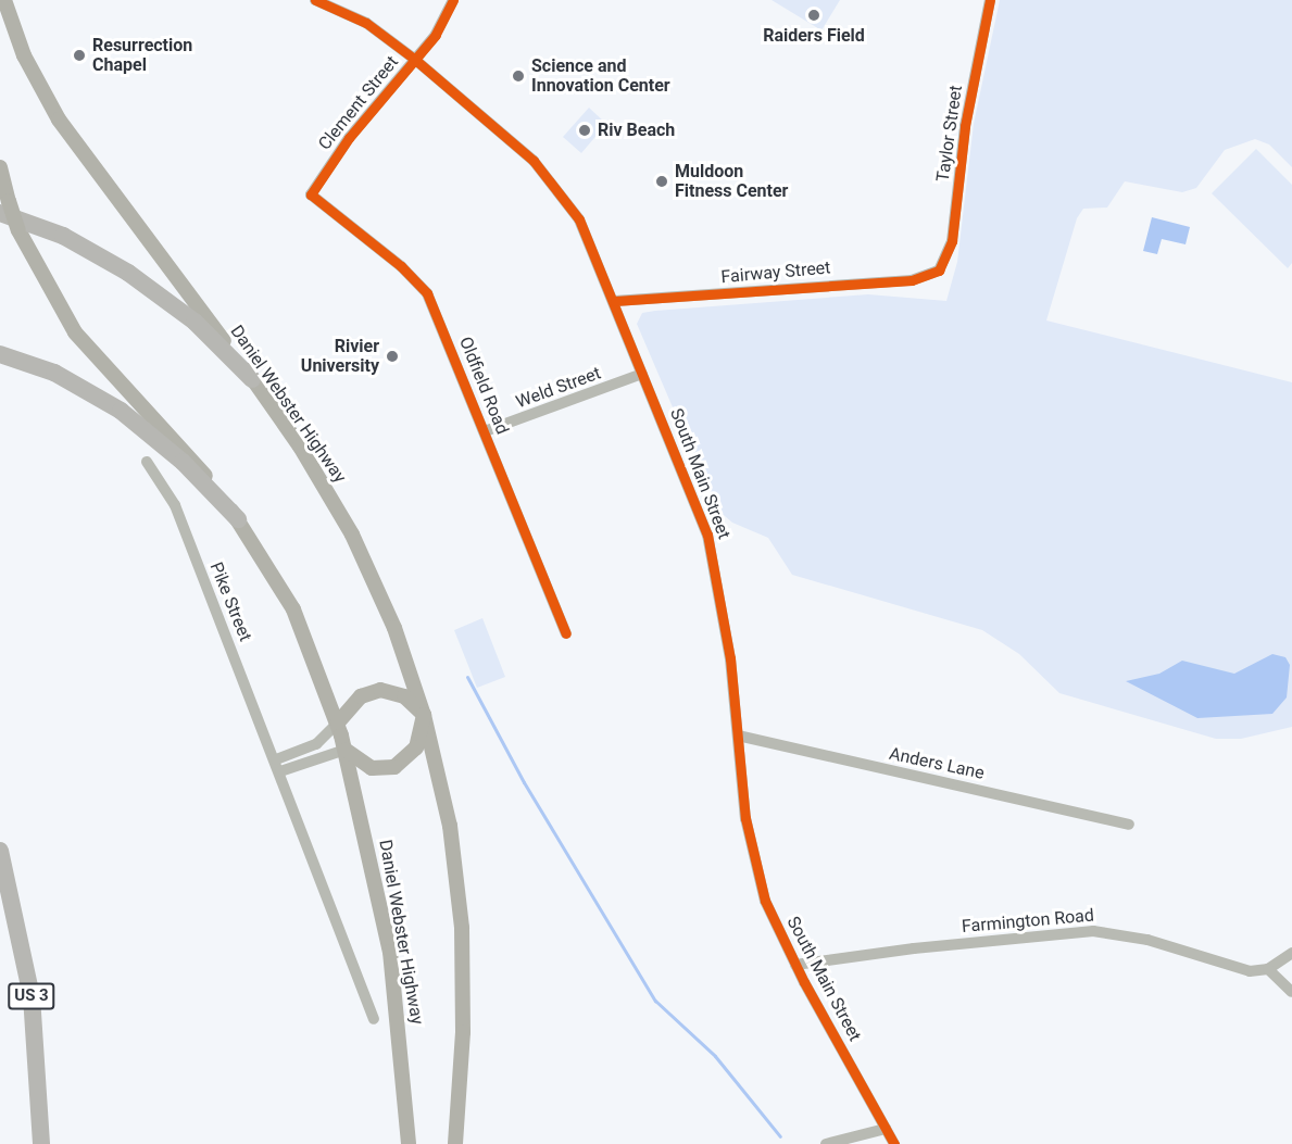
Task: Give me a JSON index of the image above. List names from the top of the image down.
{
  "streets": {
    "highway": ["US 3"],
    "main road": ["Daniel Webster Highway"],
    "street": [
      "Clement Street",
      "Taylor Street",
      "Fairway Street",
      "Oldfield Road",
      "Weld Street",
      "South Main Street",
      "Pike Street",
      "Anders Lane",
      "Farmington Road"
    ]
  },
  "crossings": [
    ["Clement Street", "Oldfield Road"],
    ["Clement Street", "South Main Street"],
    ["Taylor Street", "Fairway Street"],
    ["Fairway Street", "South Main Street"],
    ["Oldfield Road", "Weld Street"],
    ["Weld Street", "South Main Street"],
    ["South Main Street", "Anders Lane"],
    ["South Main Street", "Farmington Road"]
  ],
  "places": [
    "Raiders Field",
    "Resurrection Chapel",
    "Science and Innovation Center",
    "Riv Beach",
    "Muldoon Fitness Center",
    "Rivier University"
  ]
}
